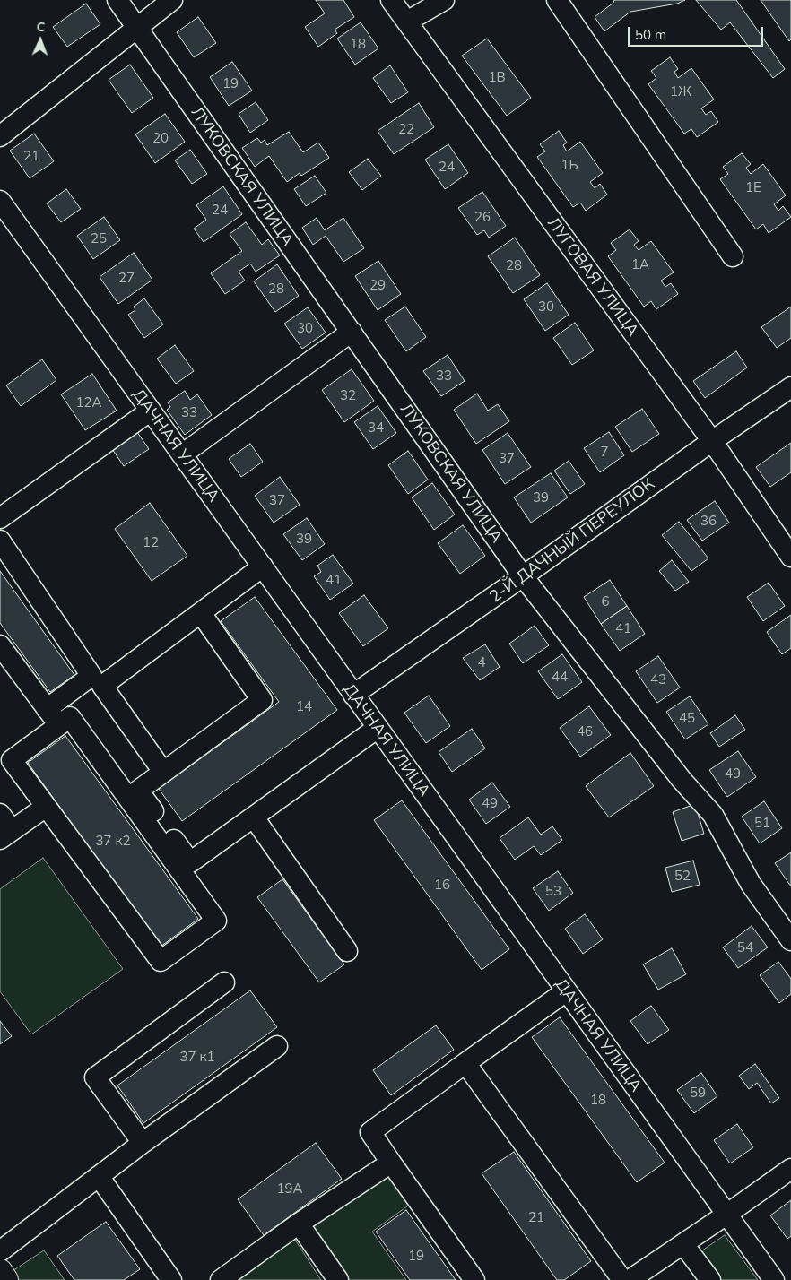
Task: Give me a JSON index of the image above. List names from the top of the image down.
{
  "streets": {
    "street": [
      "ЛУКОВСКАЯ УЛИЦА",
      "ЛУГОВАЯ УЛИЦА",
      "ДАЧНАЯ УЛИЦА",
      "2-Й ДАЧНЫЙ ПЕРЕУЛОК"
    ]
  },
  "crossings": [
    ["ЛУКОВСКАЯ УЛИЦА", "2-Й ДАЧНЫЙ ПЕРЕУЛОК"],
    ["ЛУГОВАЯ УЛИЦА", "2-Й ДАЧНЫЙ ПЕРЕУЛОК"],
    ["ДАЧНАЯ УЛИЦА", "2-Й ДАЧНЫЙ ПЕРЕУЛОК"]
  ],
  "house_numbers": [
    "18",
    "1В",
    "19",
    "1Ж",
    "22",
    "20",
    "21",
    "1Б",
    "24",
    "1Е",
    "24",
    "26",
    "25",
    "1А",
    "28",
    "27",
    "29",
    "28",
    "30",
    "30",
    "33",
    "32",
    "12А",
    "33",
    "34",
    "7",
    "37",
    "39",
    "37",
    "36",
    "39",
    "12",
    "41",
    "6",
    "41",
    "4",
    "44",
    "43",
    "14",
    "45",
    "46",
    "49",
    "49",
    "51",
    "37 к2",
    "52",
    "16",
    "53",
    "54",
    "37 к1",
    "59",
    "18",
    "19А",
    "21",
    "19"
  ],
  "scale_bar": "50 m",
  "north": "top"
}
